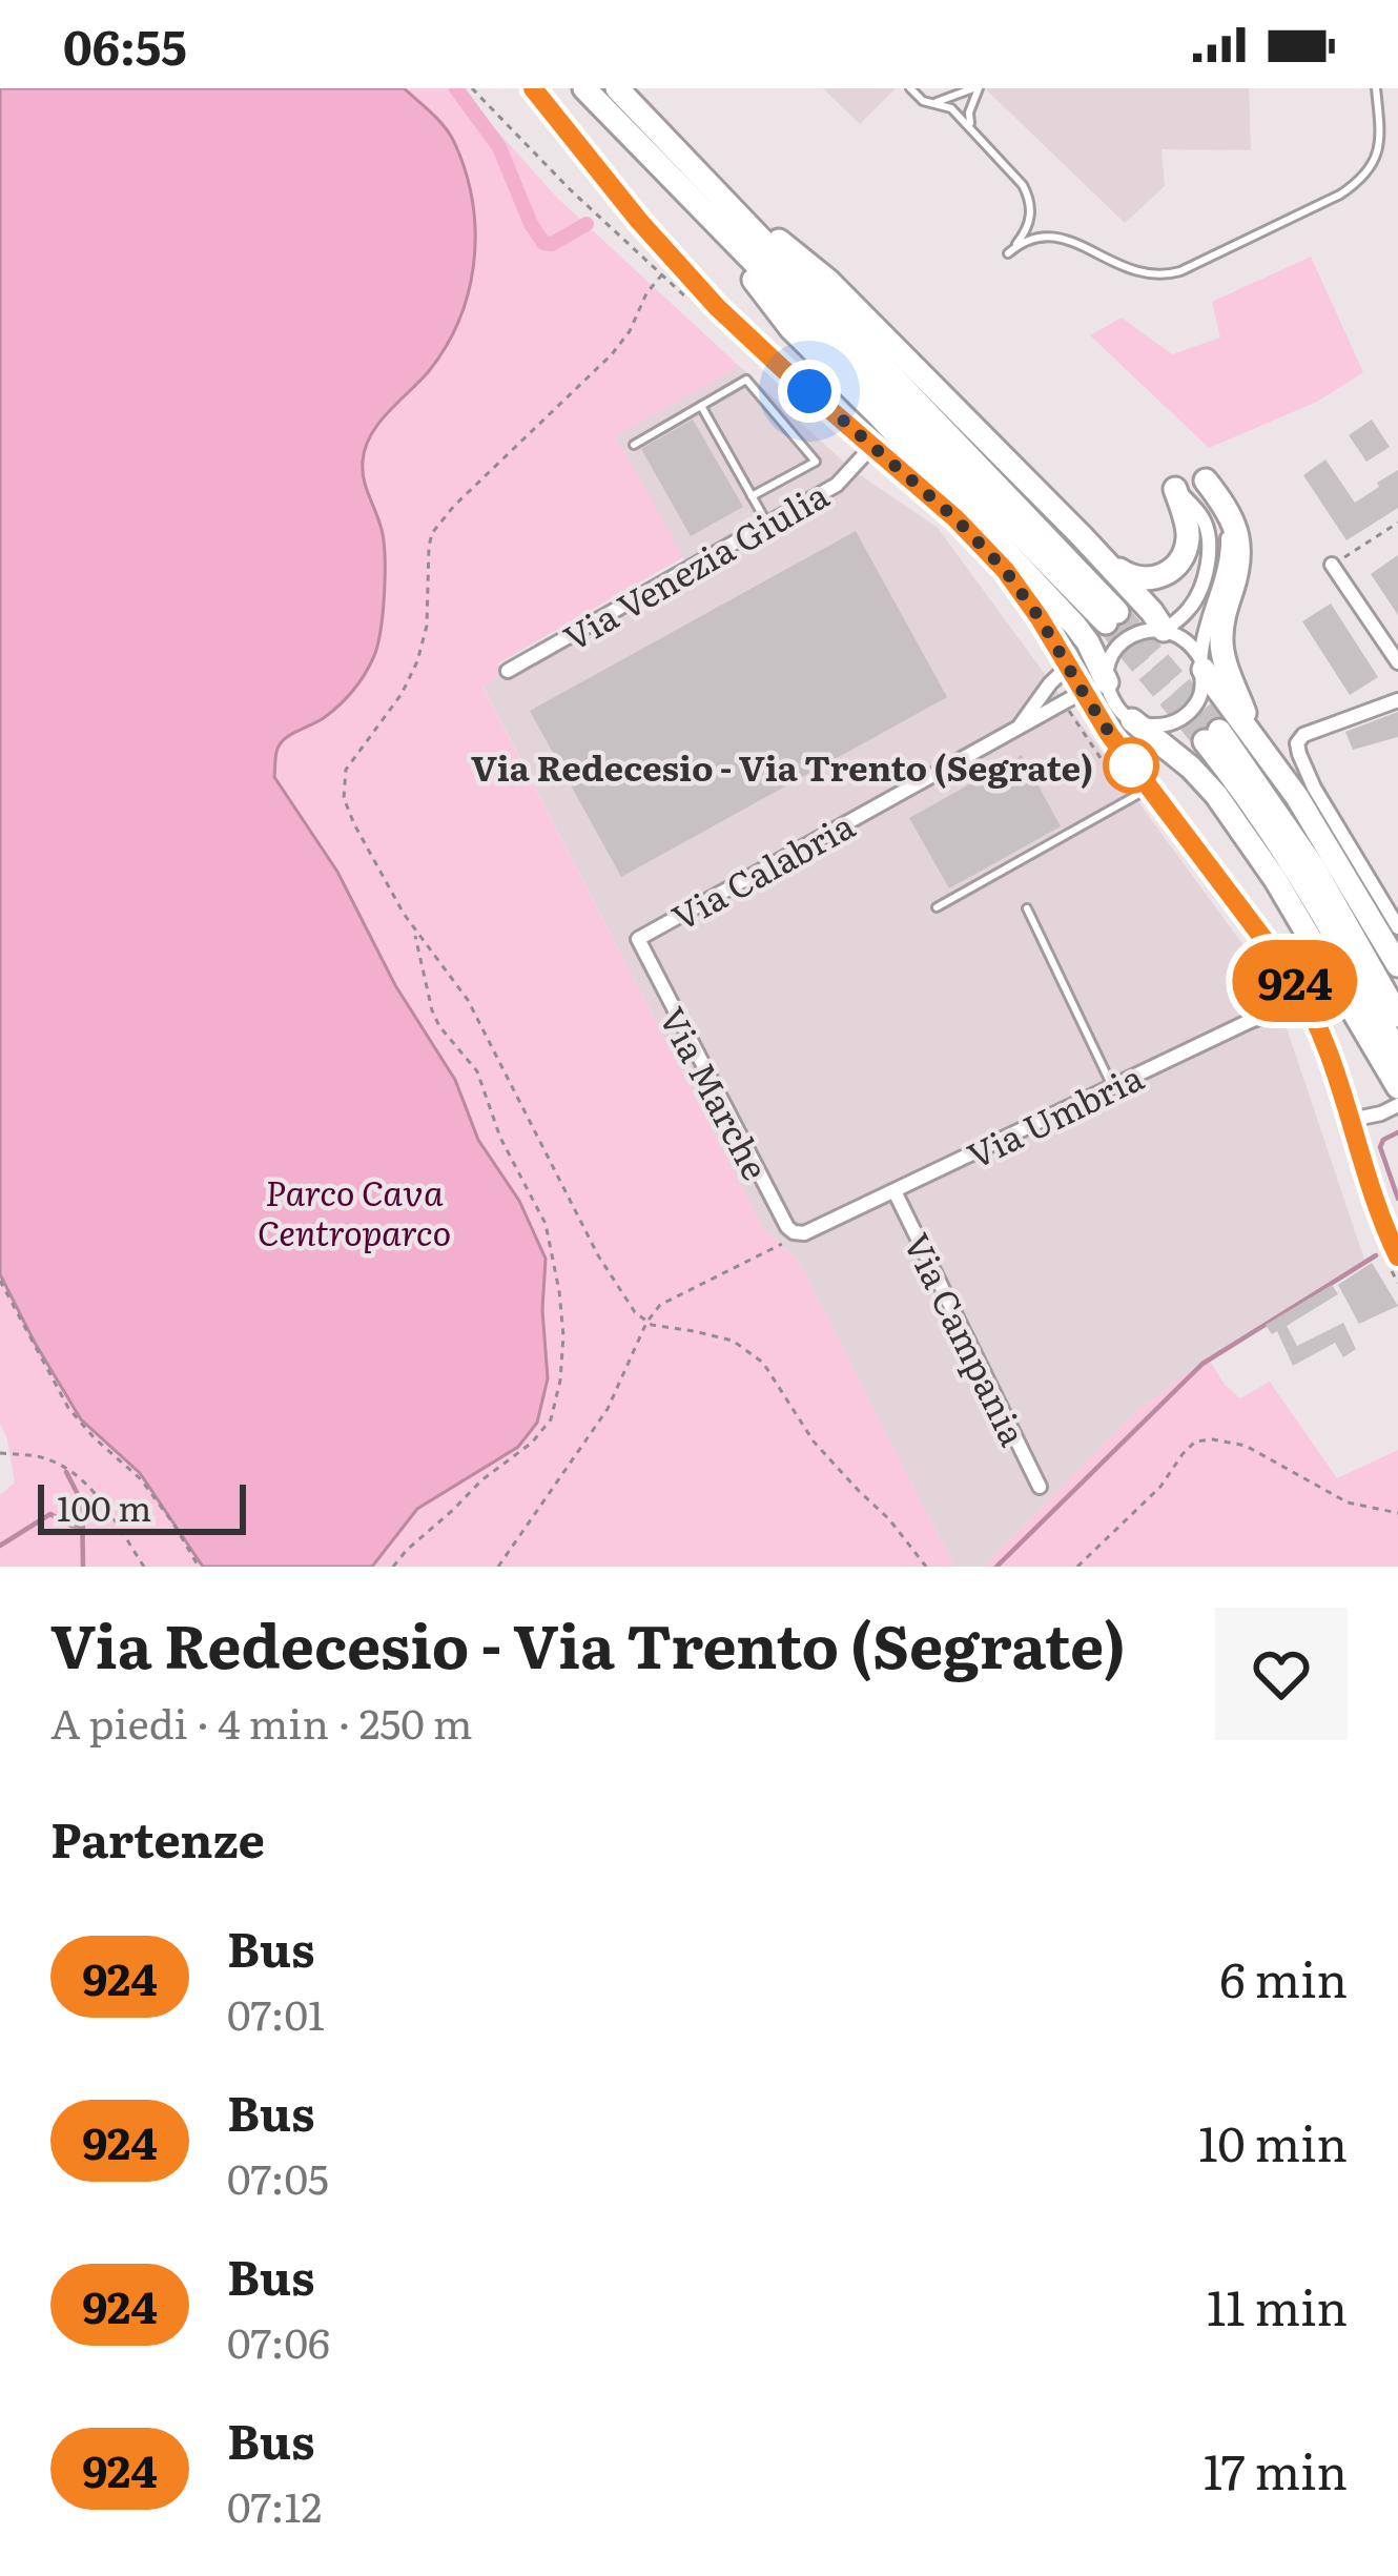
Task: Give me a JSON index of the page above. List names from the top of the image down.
{
  "streets": {
    "street": [
      "Via Venezia Giulia",
      "Via Calabria",
      "Via Marche",
      "Via Umbria",
      "Via Campania"
    ]
  },
  "crossings": [
    ["Via Calabria", "Via Marche"],
    ["Via Marche", "Via Umbria"],
    ["Via Umbria", "Via Campania"]
  ],
  "parks": ["Parco Cava Centroparco"],
  "places": ["Via Redecesio - Via Trento (Segrate)"],
  "lines": ["bus line 924"],
  "scale_bar": "100 m",
  "page": {
    "status": "06:55",
    "on_map": "924",
    "scale": "100 m",
    "heading": [
      ["Via Redecesio - Via Trento (Segrate)", "A piedi · 4 min · 250 m"],
      "Partenze"
    ],
    "list": [
      {
        "mark": "924",
        "name": "Bus",
        "note": "07:01",
        "value": "6 min"
      },
      {
        "mark": "924",
        "name": "Bus",
        "note": "07:05",
        "value": "10 min"
      },
      {
        "mark": "924",
        "name": "Bus",
        "note": "07:06",
        "value": "11 min"
      },
      {
        "mark": "924",
        "name": "Bus",
        "note": "07:12",
        "value": "17 min"
      }
    ]
  }
}
